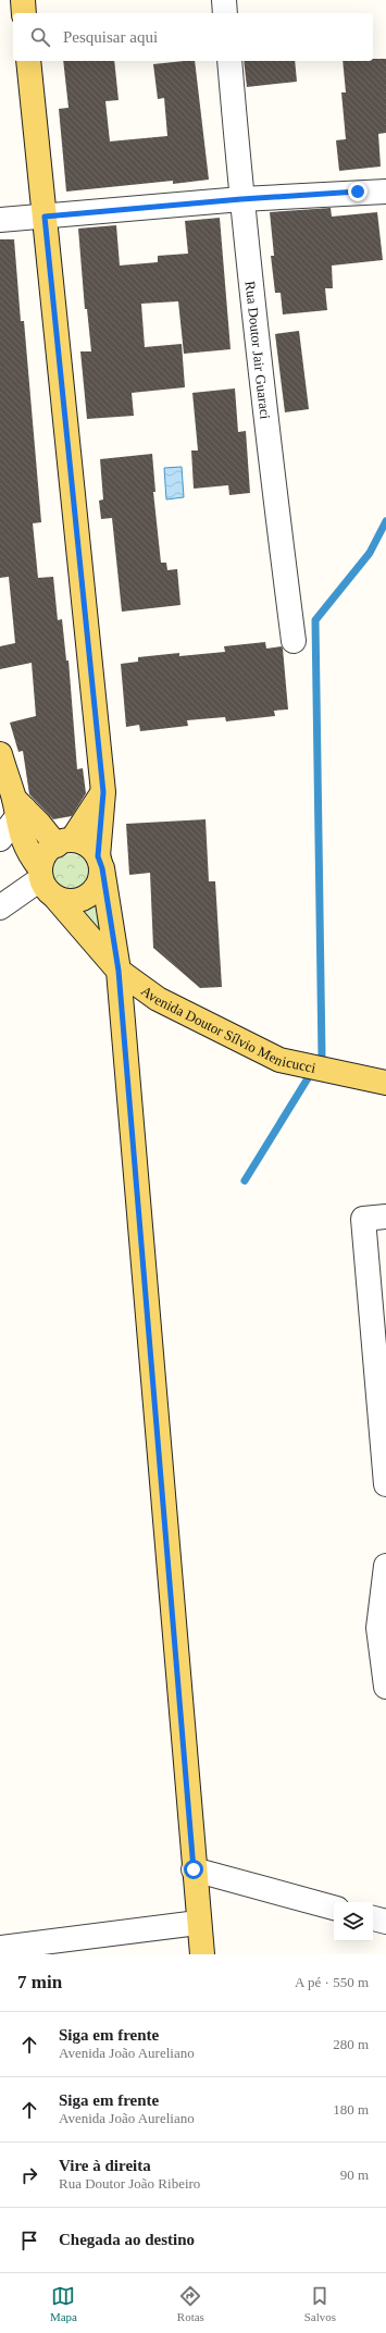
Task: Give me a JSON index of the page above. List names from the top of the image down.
{
  "streets": {
    "main road": ["Avenida Doutor Sílvio Menicucci"],
    "street": ["Rua Doutor Jair Guaraci"]
  },
  "page": {
    "search": "Pesquisar aqui",
    "heading": ["7 min", "A pé · 550 m"],
    "list": [
      ["Siga em frente", "Avenida João Aureliano", "280 m"],
      ["Siga em frente", "Avenida João Aureliano", "180 m"],
      ["Vire à direita", "Rua Doutor João Ribeiro", "90 m"],
      "Chegada ao destino"
    ],
    "nav": ["Mapa", "Rotas", "Salvos"]
  }
}
